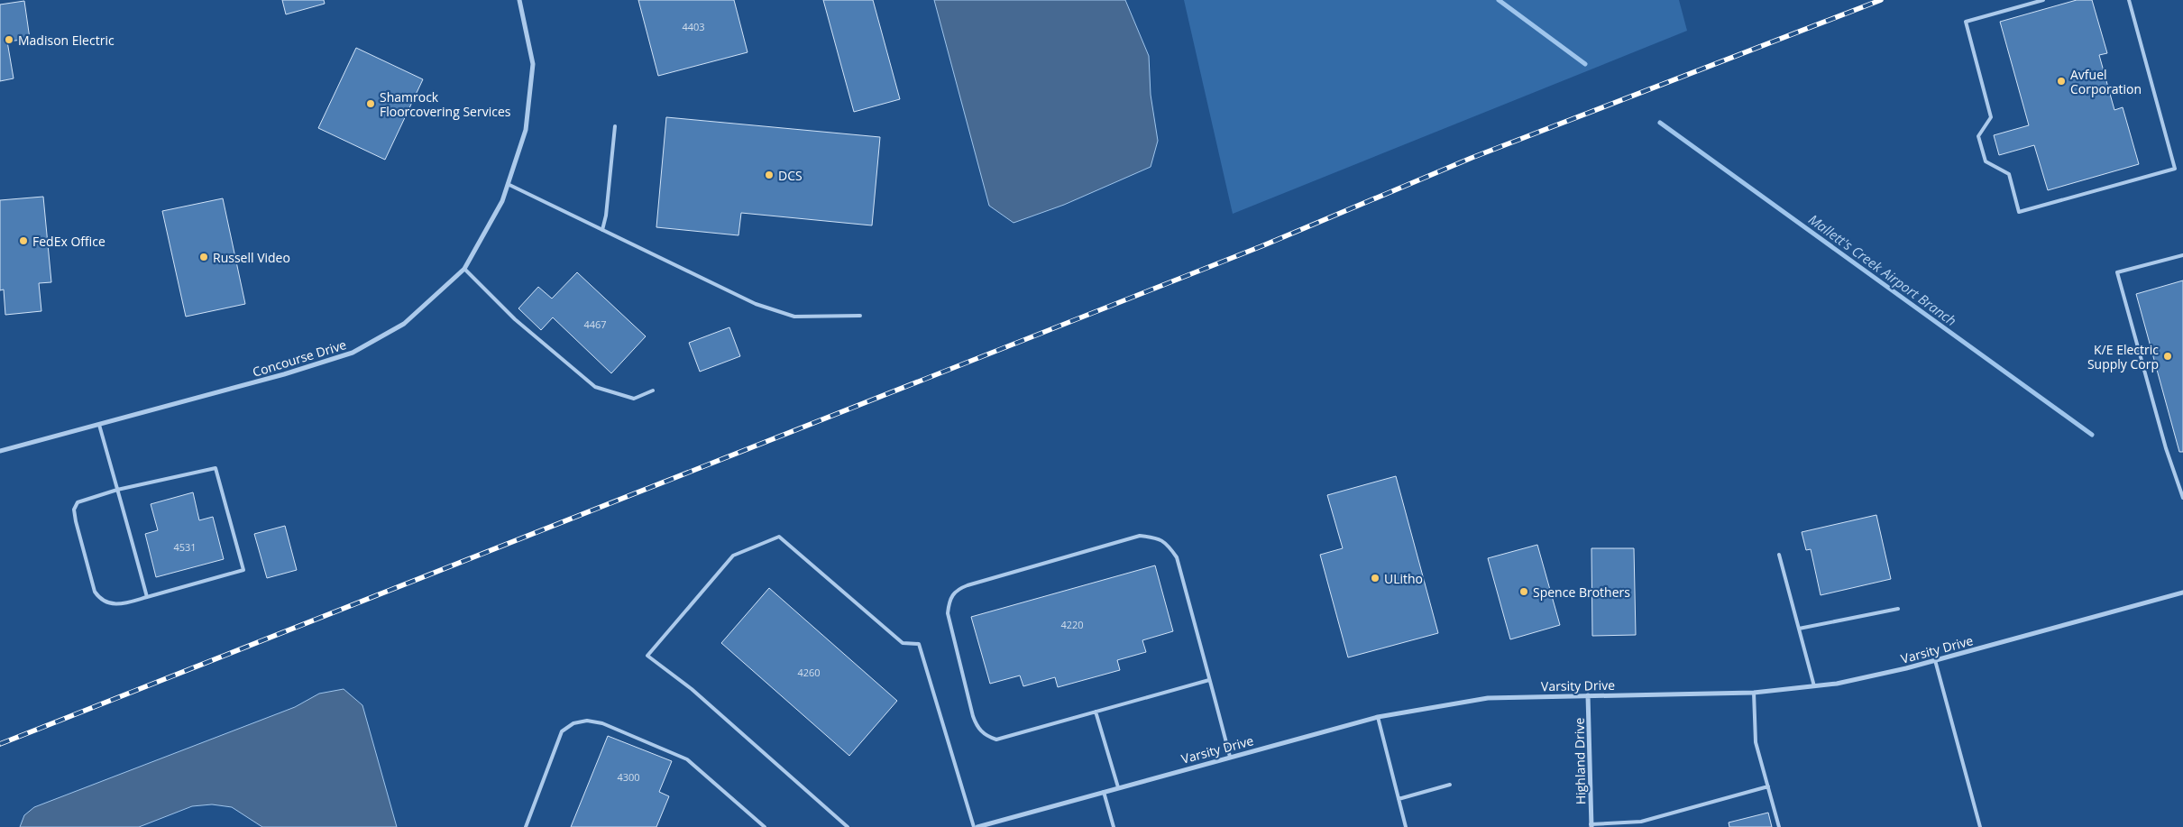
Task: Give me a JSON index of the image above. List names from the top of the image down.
{
  "streets": {
    "street": ["Concourse Drive", "Varsity Drive", "Highland Drive"]
  },
  "crossings": [
    ["Varsity Drive", "Highland Drive"]
  ],
  "water": ["Mallett's Creek Airport Branch"],
  "places": [
    "Madison Electric",
    "Avfuel Corporation",
    "Shamrock Floorcovering Services",
    "DCS",
    "FedEx Office",
    "Russell Video",
    "K/E Electric Supply Corp",
    "ULitho",
    "Spence Brothers"
  ],
  "house_numbers": [
    "4403",
    "4467",
    "4531",
    "4220",
    "4260",
    "4300"
  ]
}
